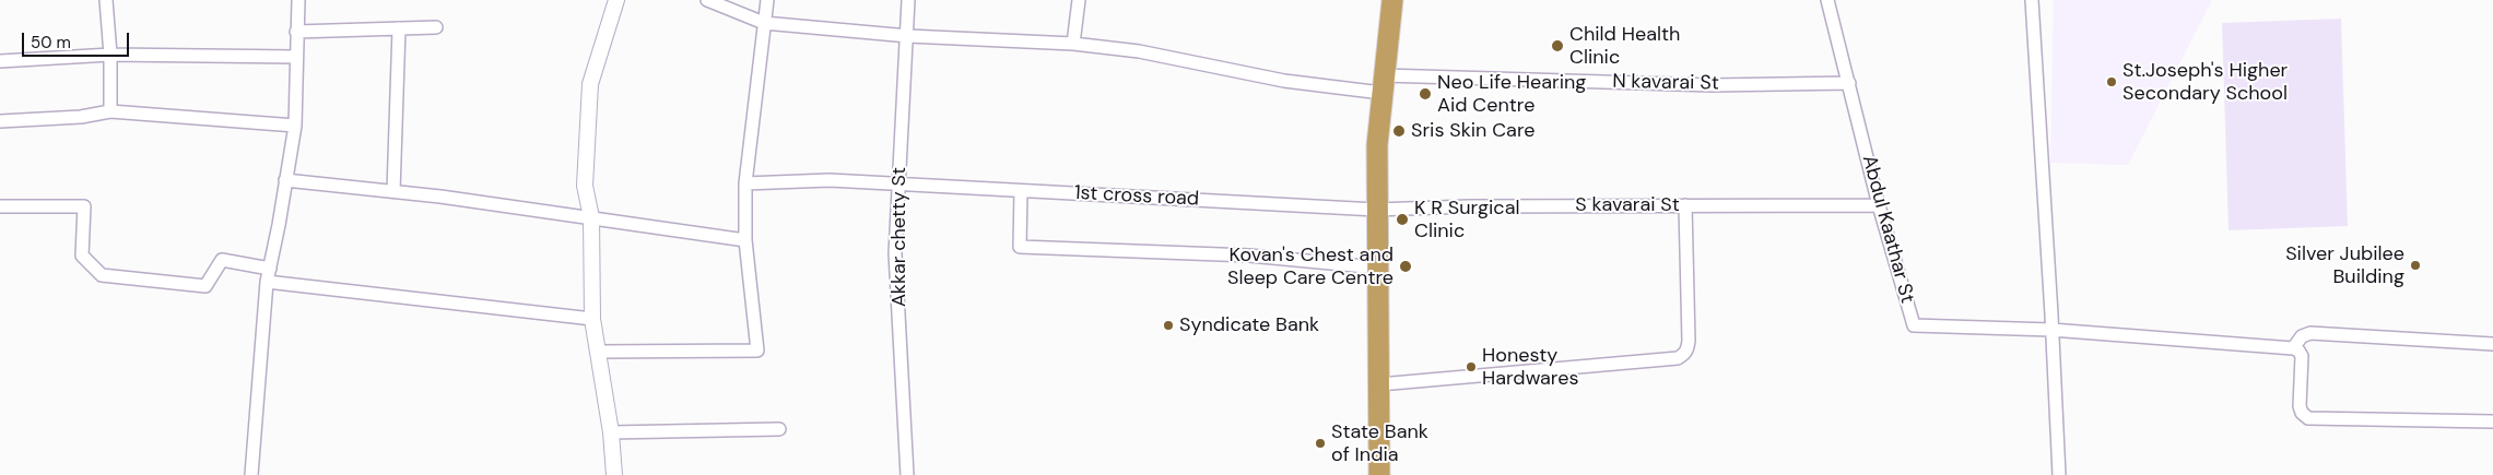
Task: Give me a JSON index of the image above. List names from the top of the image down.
{
  "streets": {
    "street": [
      "N kavarai St",
      "1st cross road",
      "S kavarai St",
      "Abdul Kaathar St",
      "Akkar chetty St"
    ]
  },
  "crossings": [
    ["N kavarai St", "Abdul Kaathar St"],
    ["N kavarai St", "Akkar chetty St"],
    ["1st cross road", "S kavarai St"],
    ["1st cross road", "Akkar chetty St"],
    ["S kavarai St", "Abdul Kaathar St"]
  ],
  "places": [
    "Child Health Clinic",
    "St.Joseph's Higher Secondary School",
    "Neo Life Hearing Aid Centre",
    "Sris Skin Care",
    "K R Surgical Clinic",
    "Silver Jubilee Building",
    "Kovan's Chest and Sleep Care Centre",
    "Syndicate Bank",
    "Honesty Hardwares",
    "State Bank of India"
  ],
  "scale_bar": "50 m"
}
